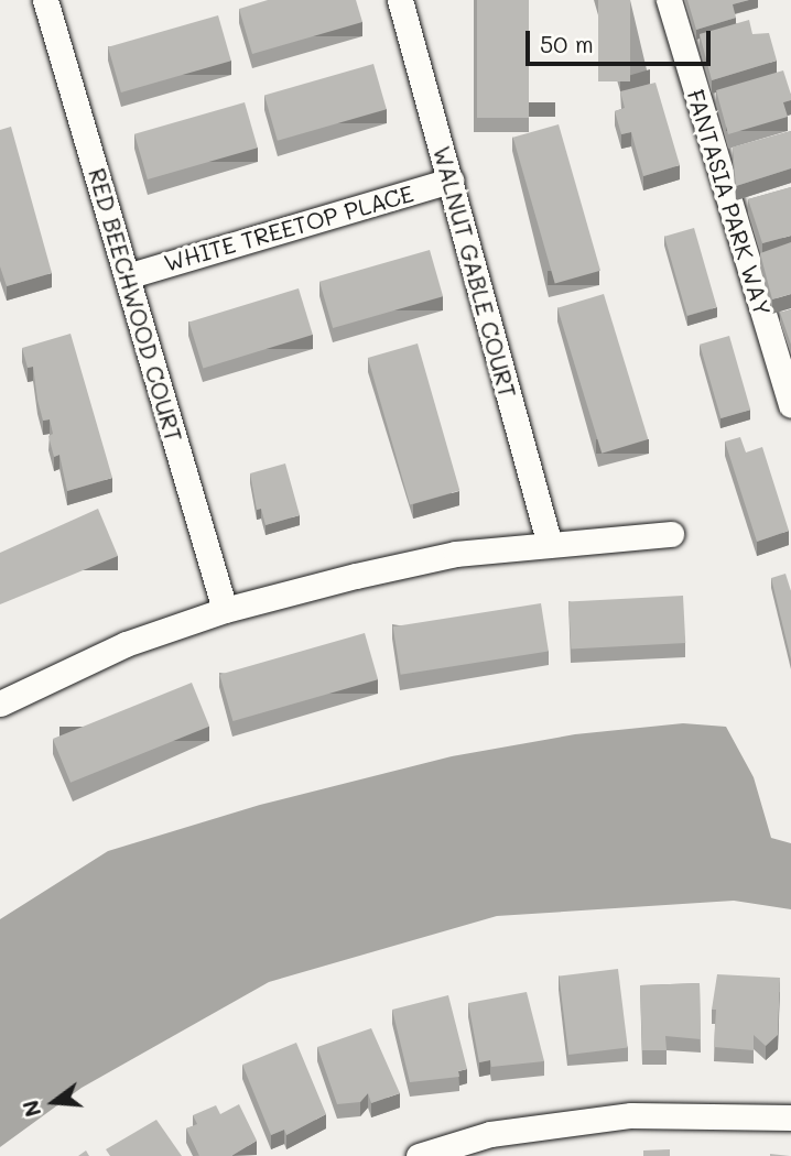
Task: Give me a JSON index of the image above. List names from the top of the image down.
{
  "streets": {
    "street": [
      "FANTASIA PARK WAY",
      "WHITE TREETOP PLACE",
      "WALNUT GABLE COURT",
      "RED BEECHWOOD COURT"
    ]
  },
  "crossings": [
    ["WHITE TREETOP PLACE", "WALNUT GABLE COURT"],
    ["WHITE TREETOP PLACE", "RED BEECHWOOD COURT"]
  ],
  "scale_bar": "50 m",
  "north": "left"
}
